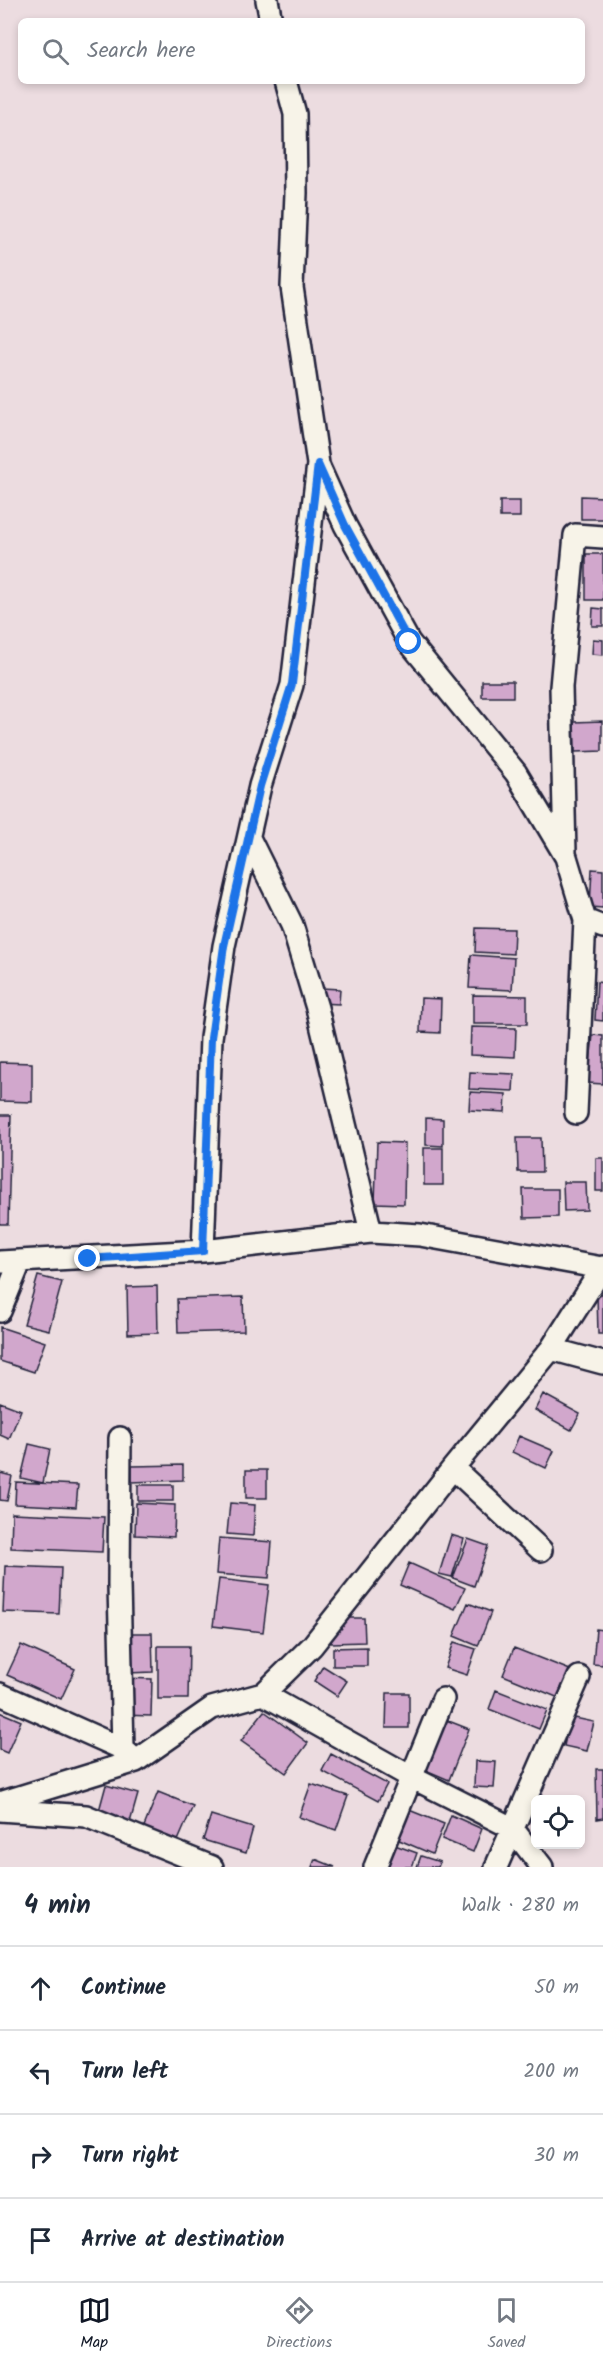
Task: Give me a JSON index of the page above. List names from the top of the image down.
{
  "page": {
    "search": "Search here",
    "heading": ["4 min", "Walk · 280 m"],
    "list": [
      ["Continue", "50 m"],
      ["Turn left", "200 m"],
      ["Turn right", "30 m"],
      "Arrive at destination"
    ],
    "nav": ["Map", "Directions", "Saved"]
  }
}
